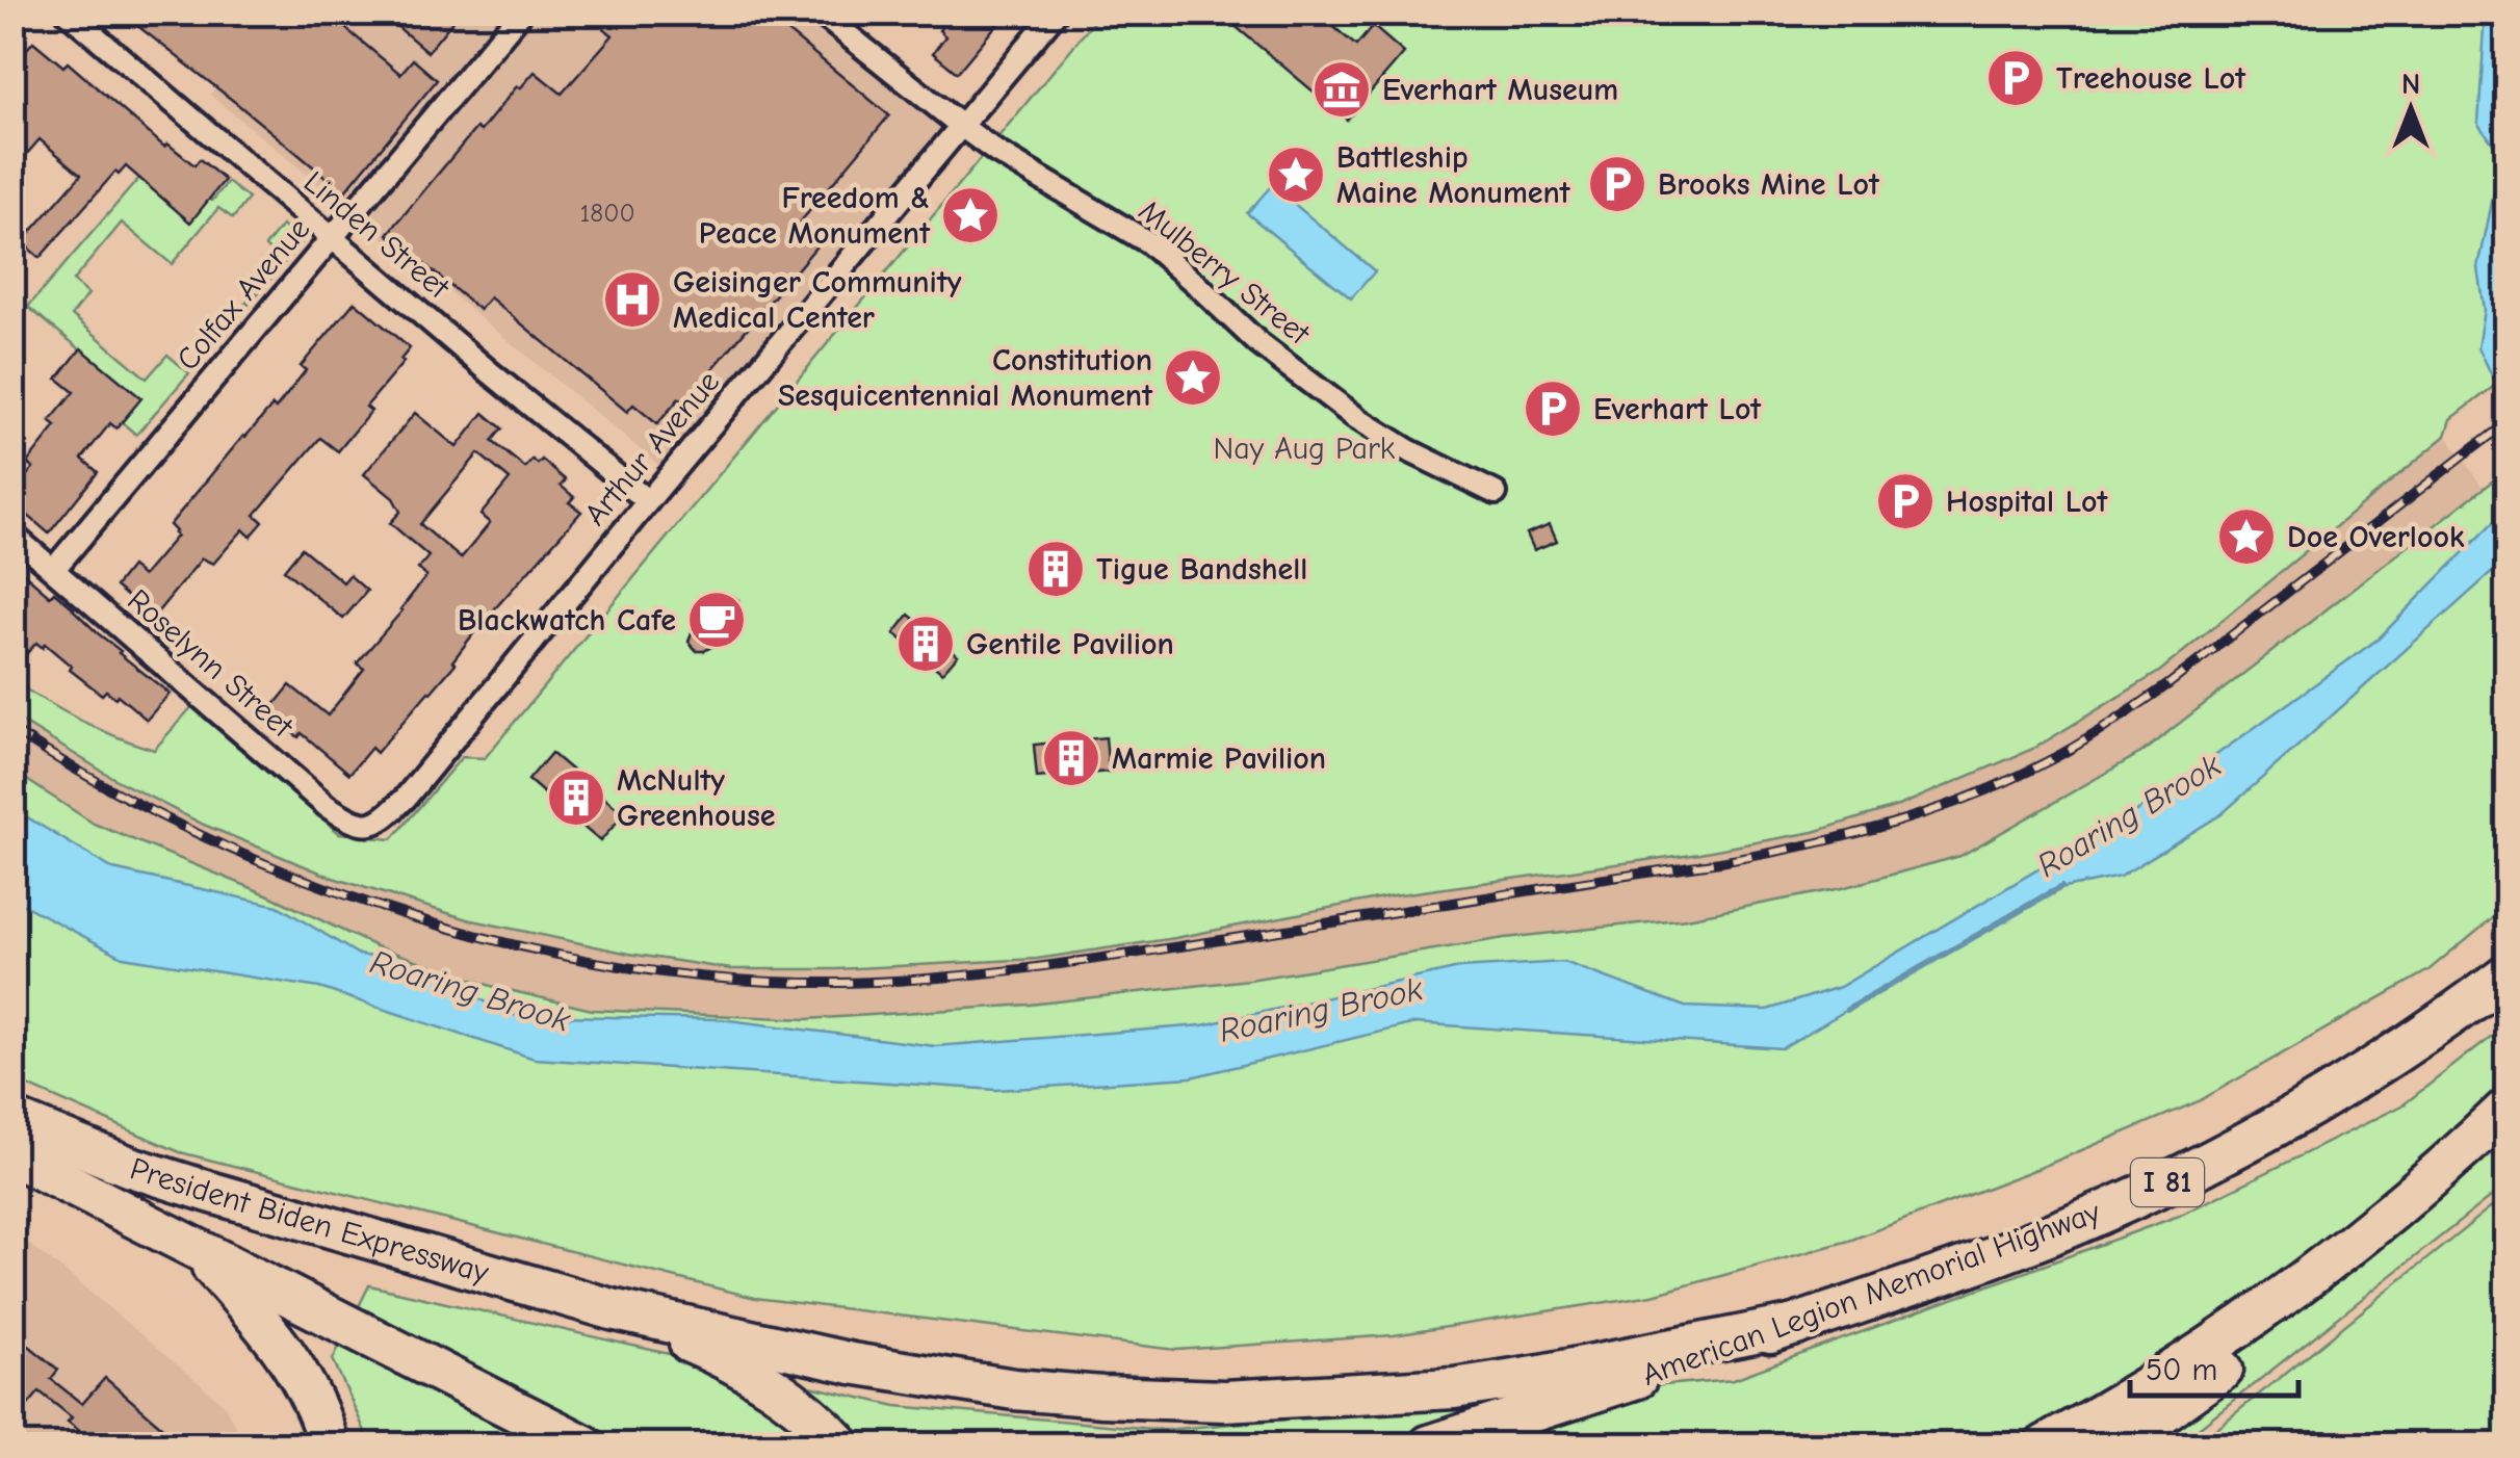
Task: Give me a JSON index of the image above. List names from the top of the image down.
{
  "streets": {
    "highway": ["I 81", "President Biden Expressway", "American Legion Memorial Highway"],
    "street": [
      "Linden Street",
      "Mulberry Street",
      "Colfax Avenue",
      "Arthur Avenue",
      "Roselynn Street"
    ]
  },
  "crossings": [
    ["Linden Street", "Colfax Avenue"],
    ["Linden Street", "Arthur Avenue"],
    ["Mulberry Street", "Arthur Avenue"],
    ["Colfax Avenue", "Roselynn Street"],
    ["Arthur Avenue", "Roselynn Street"]
  ],
  "water": ["Roaring Brook"],
  "parks": ["Nay Aug Park"],
  "places": {
    "parking": [
      "Treehouse Lot",
      "Brooks Mine Lot",
      "Everhart Lot",
      "Hospital Lot"
    ],
    "museum": ["Everhart Museum"],
    "place": [
      "Battleship Maine Monument",
      "Freedom & Peace Monument",
      "Constitution Sesquicentennial Monument",
      "Doe Overlook"
    ],
    "hospital": ["Geisinger Community Medical Center"],
    "building": [
      "Tigue Bandshell",
      "Gentile Pavilion",
      "Marmie Pavilion",
      "McNulty Greenhouse"
    ],
    "cafe": ["Blackwatch Cafe"]
  },
  "house_numbers": ["1800"],
  "scale_bar": "50 m",
  "north": "top"
}
